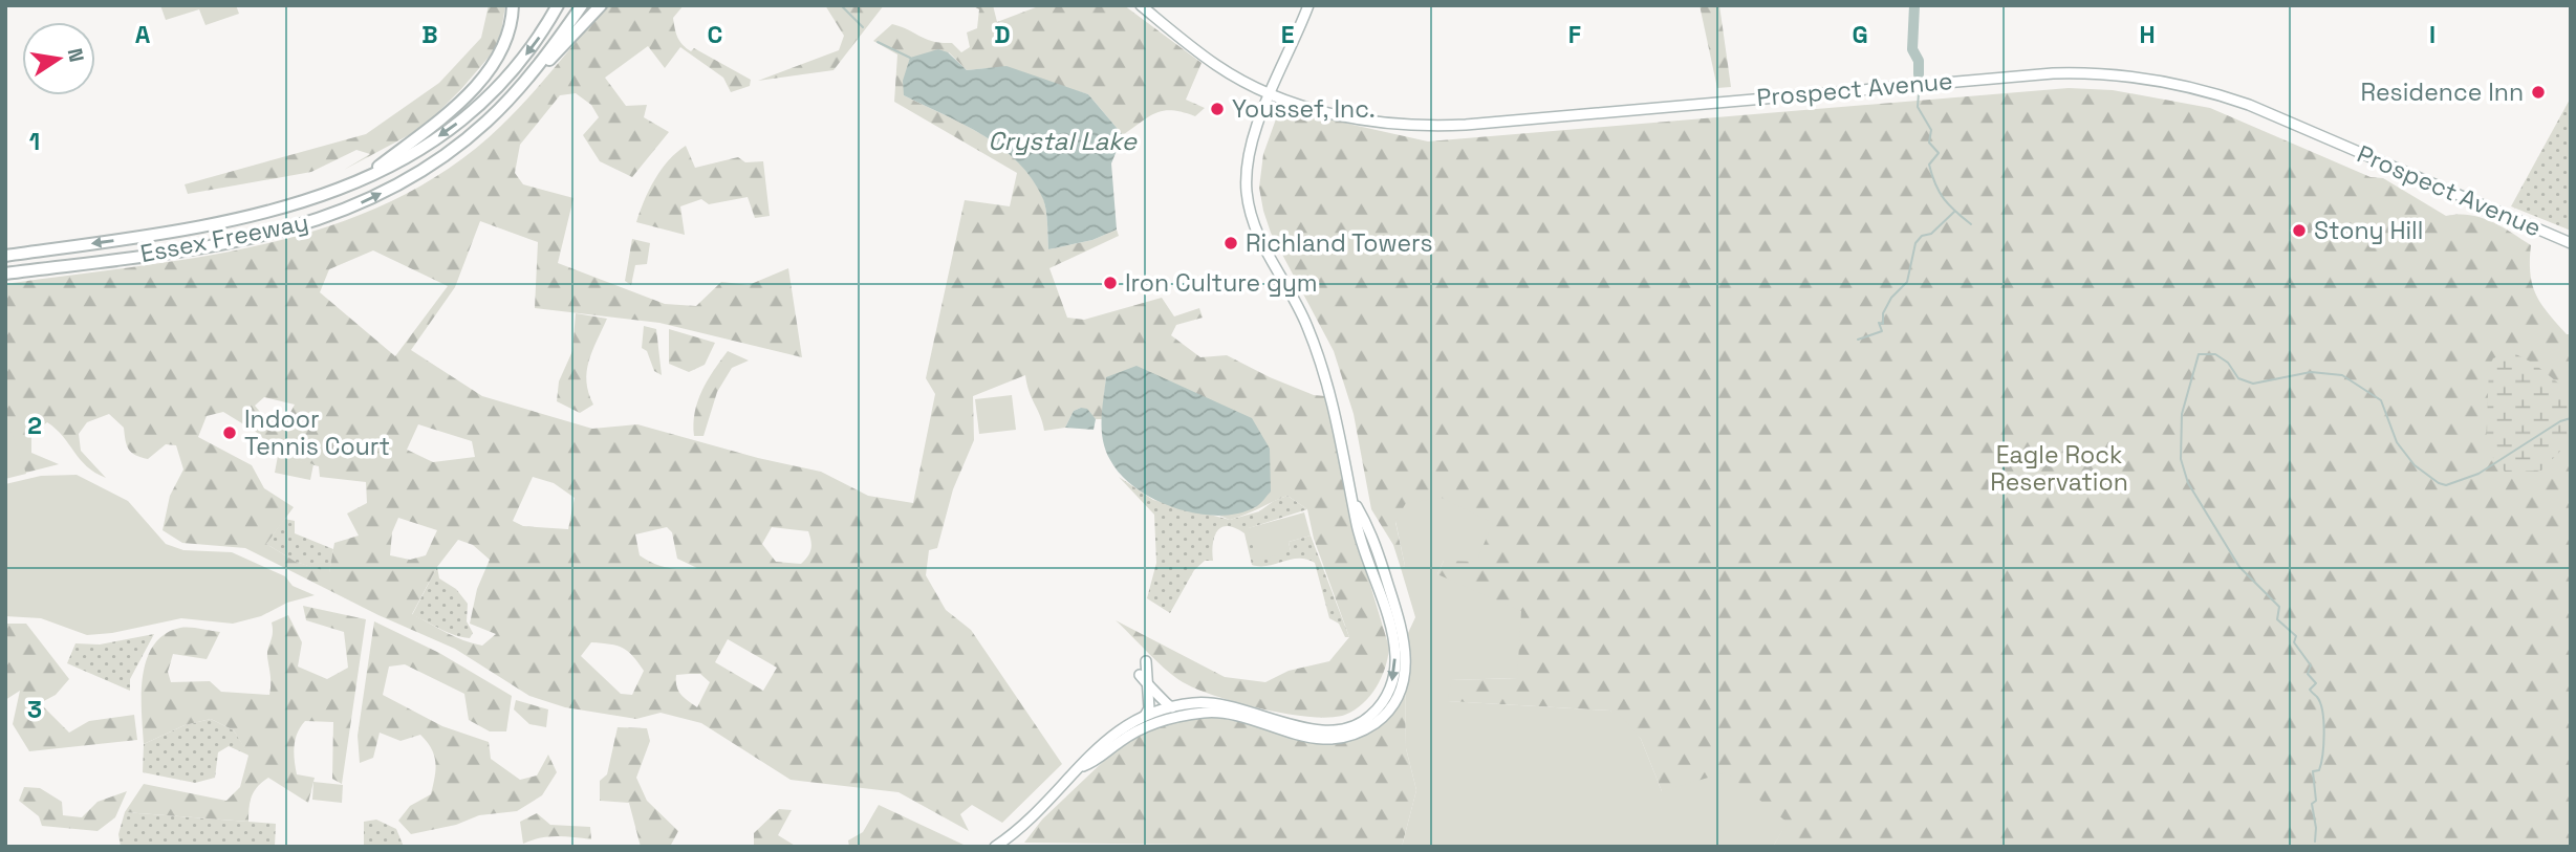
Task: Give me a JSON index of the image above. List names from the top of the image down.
{
  "streets": {
    "highway": ["Essex Freeway"],
    "main road": ["Prospect Avenue"]
  },
  "water": ["Crystal Lake"],
  "parks": ["Eagle Rock Reservation"],
  "places": [
    "Residence Inn",
    "Youssef, Inc.",
    "Stony Hill",
    "Richland Towers",
    "Iron Culture gym",
    "Indoor Tennis Court"
  ],
  "north": "right",
  "grid": {
    "columns": [
      "A",
      "B",
      "C",
      "D",
      "E",
      "F",
      "G",
      "H",
      "I"
    ],
    "rows": ["1", "2", "3"]
  }
}
